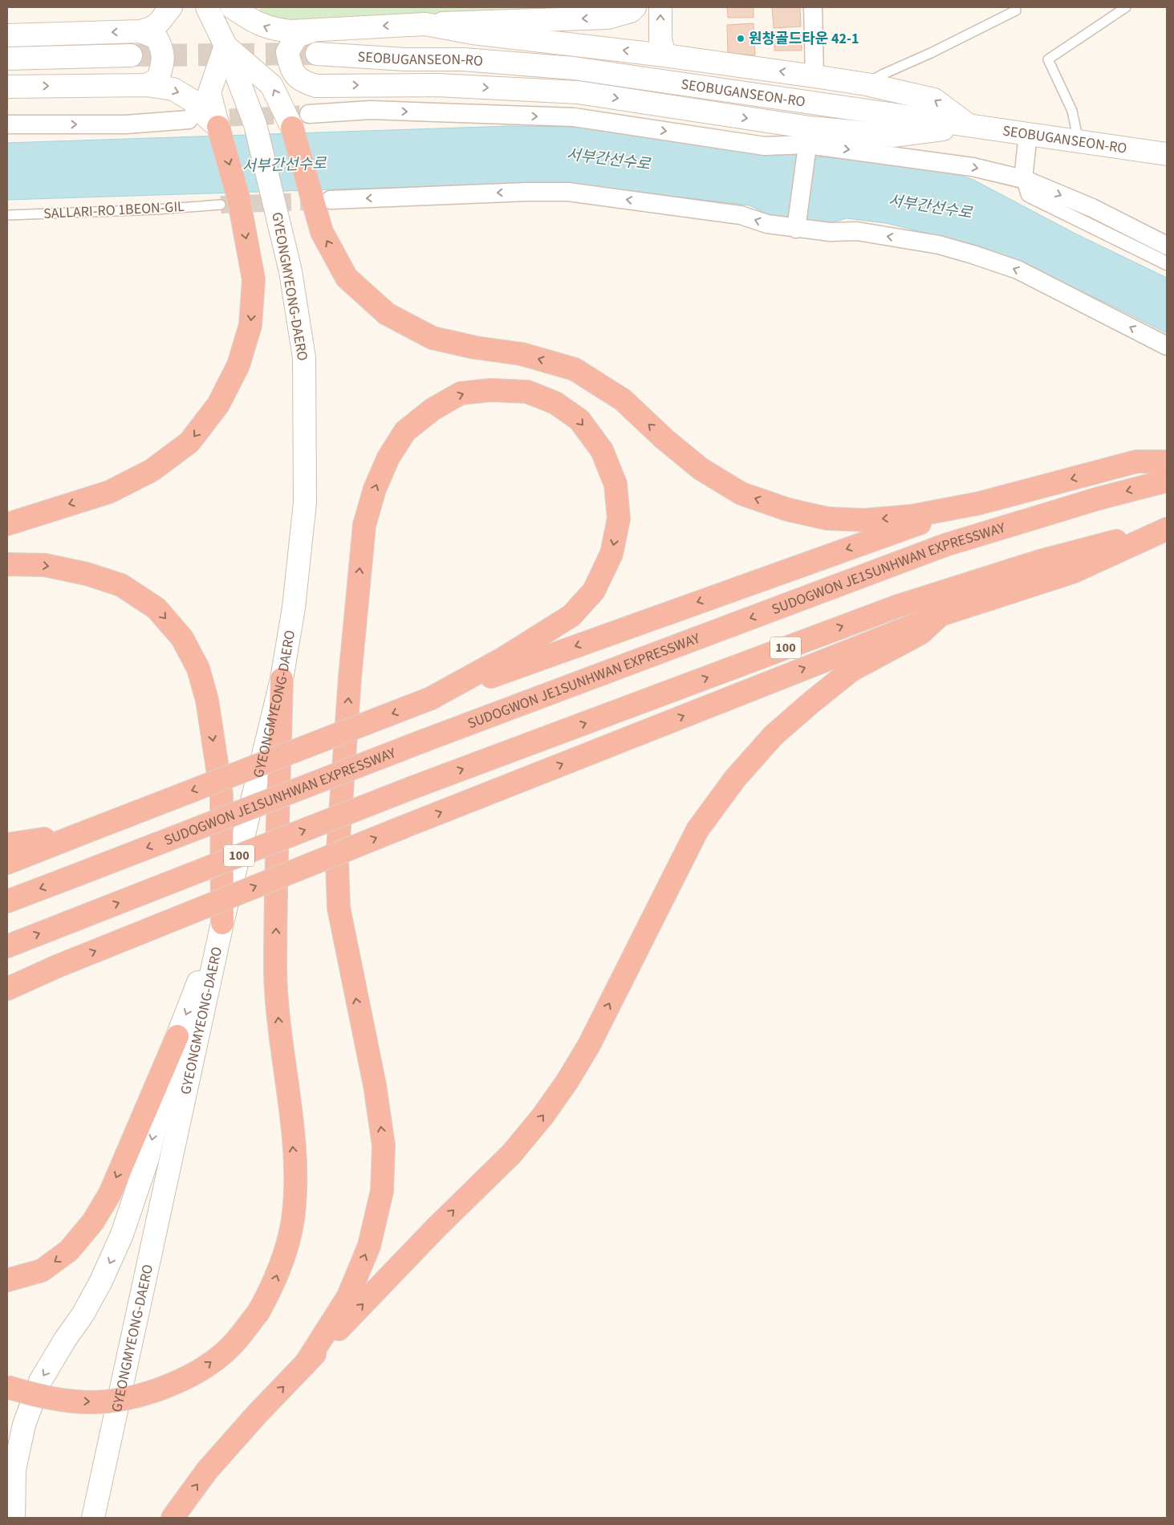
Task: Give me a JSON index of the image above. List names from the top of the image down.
{
  "streets": {
    "highway": ["SUDOGWON JE1SUNHWAN EXPRESSWAY", "100"],
    "street": ["SEOBUGANSEON-RO", "GYEONGMYEONG-DAERO"],
    "lane": ["SALLARI-RO 1BEON-GIL"]
  },
  "water": ["서부간선수로"],
  "places": ["원창골드타운 42-1"]
}
